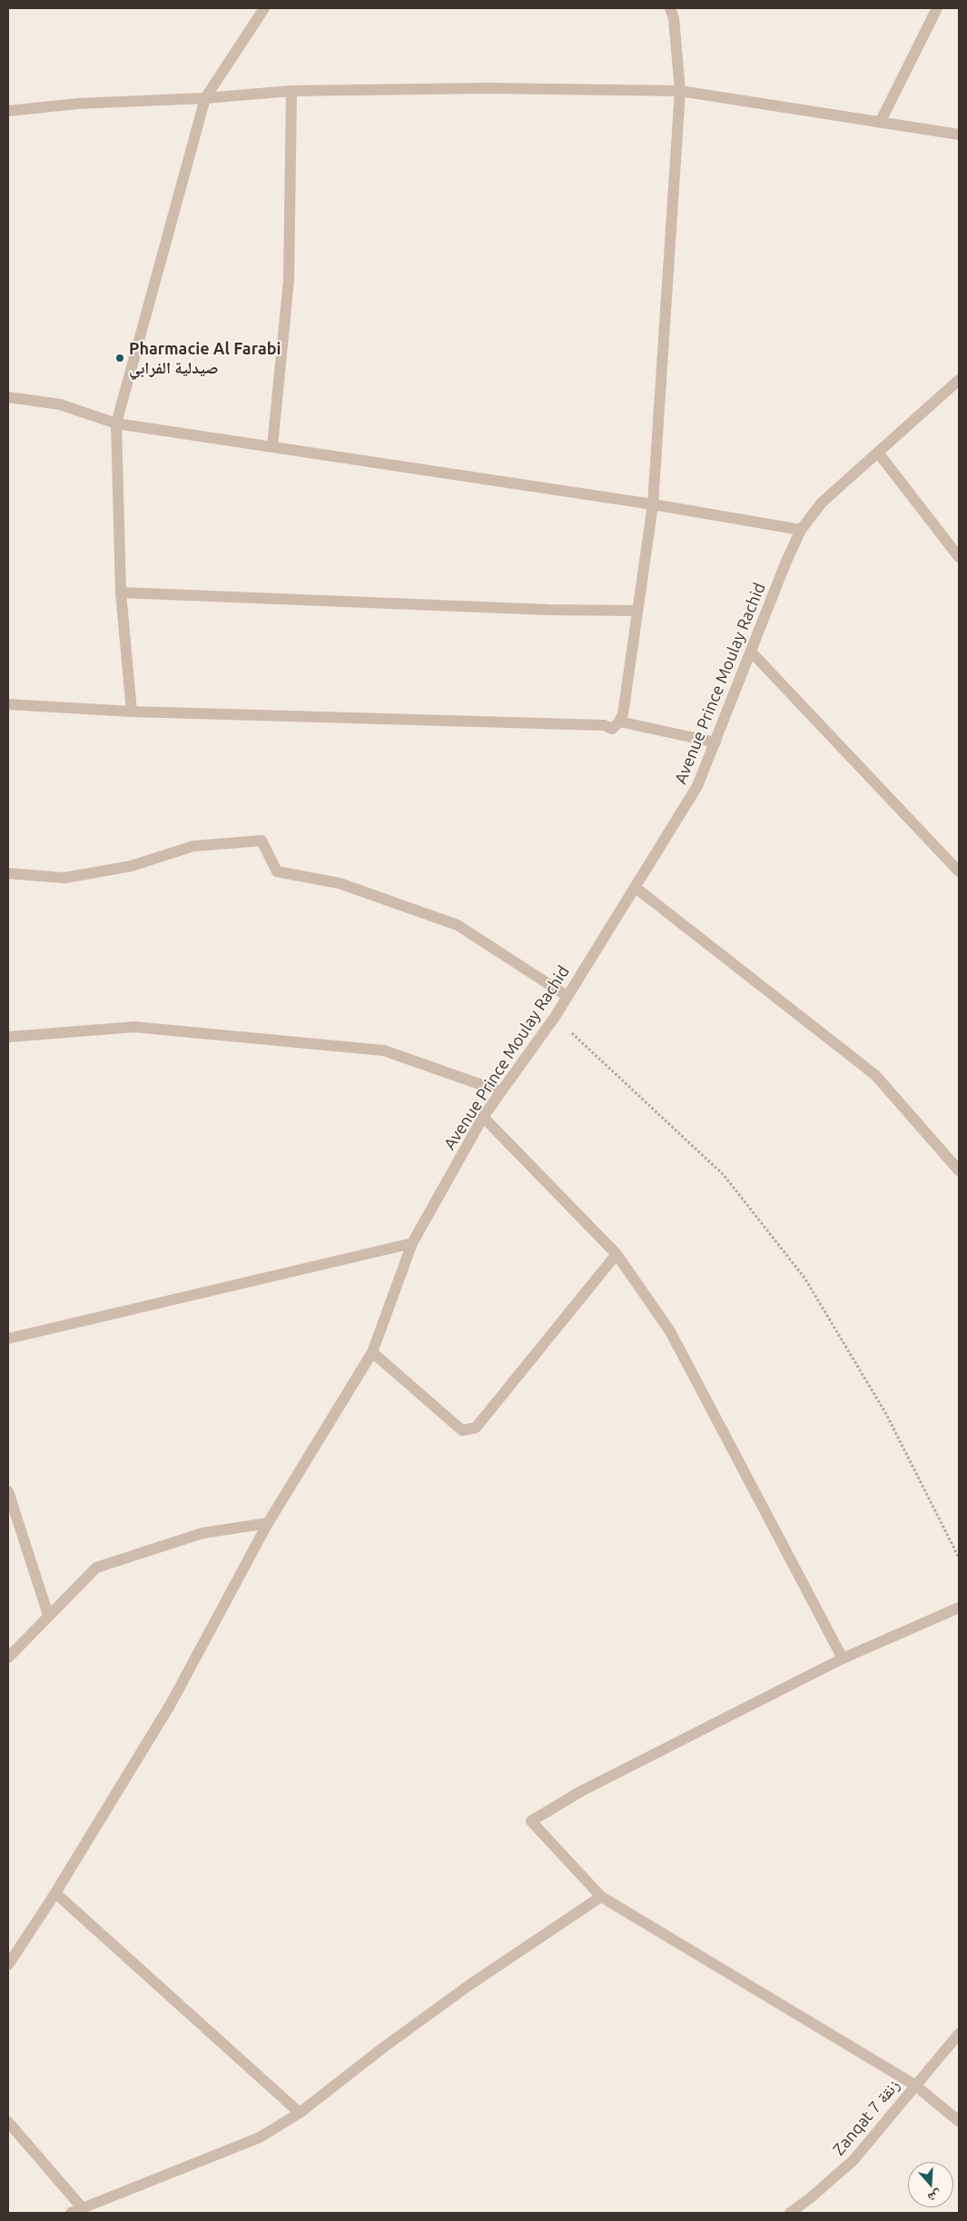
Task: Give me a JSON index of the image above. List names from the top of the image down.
{
  "streets": {
    "street": ["Avenue Prince Moulay Rachid", "Zanqat 7 زنقة"]
  },
  "places": ["Pharmacie Al Farabi صيدلية الفرابي"],
  "north": "bottom"
}
